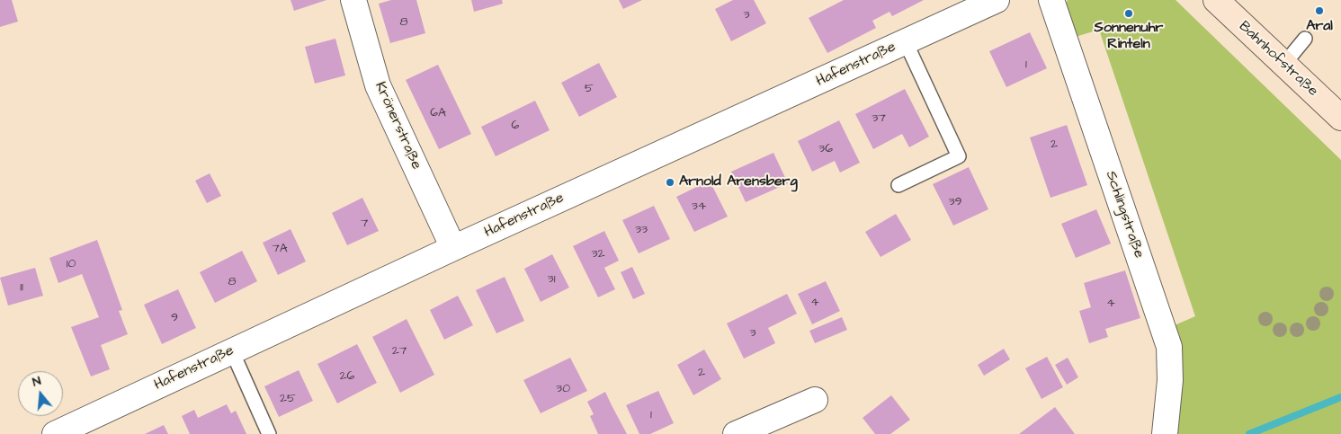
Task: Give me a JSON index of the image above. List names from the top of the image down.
{
  "streets": {
    "main road": ["Bahnhofstraße"],
    "street": ["Hafenstraße", "Krönerstraße", "Schlingstraße"]
  },
  "crossings": [
    ["Hafenstraße", "Krönerstraße"]
  ],
  "places": ["Aral", "Sonnenuhr Rinteln", "Arnold Arensberg"],
  "house_numbers": [
    "3",
    "8",
    "1",
    "5",
    "6A",
    "37",
    "6",
    "2",
    "36",
    "39",
    "34",
    "7",
    "33",
    "7A",
    "32",
    "10",
    "31",
    "8",
    "11",
    "4",
    "4",
    "9",
    "3",
    "27",
    "2",
    "26",
    "30",
    "25",
    "1"
  ],
  "north": "top"
}
